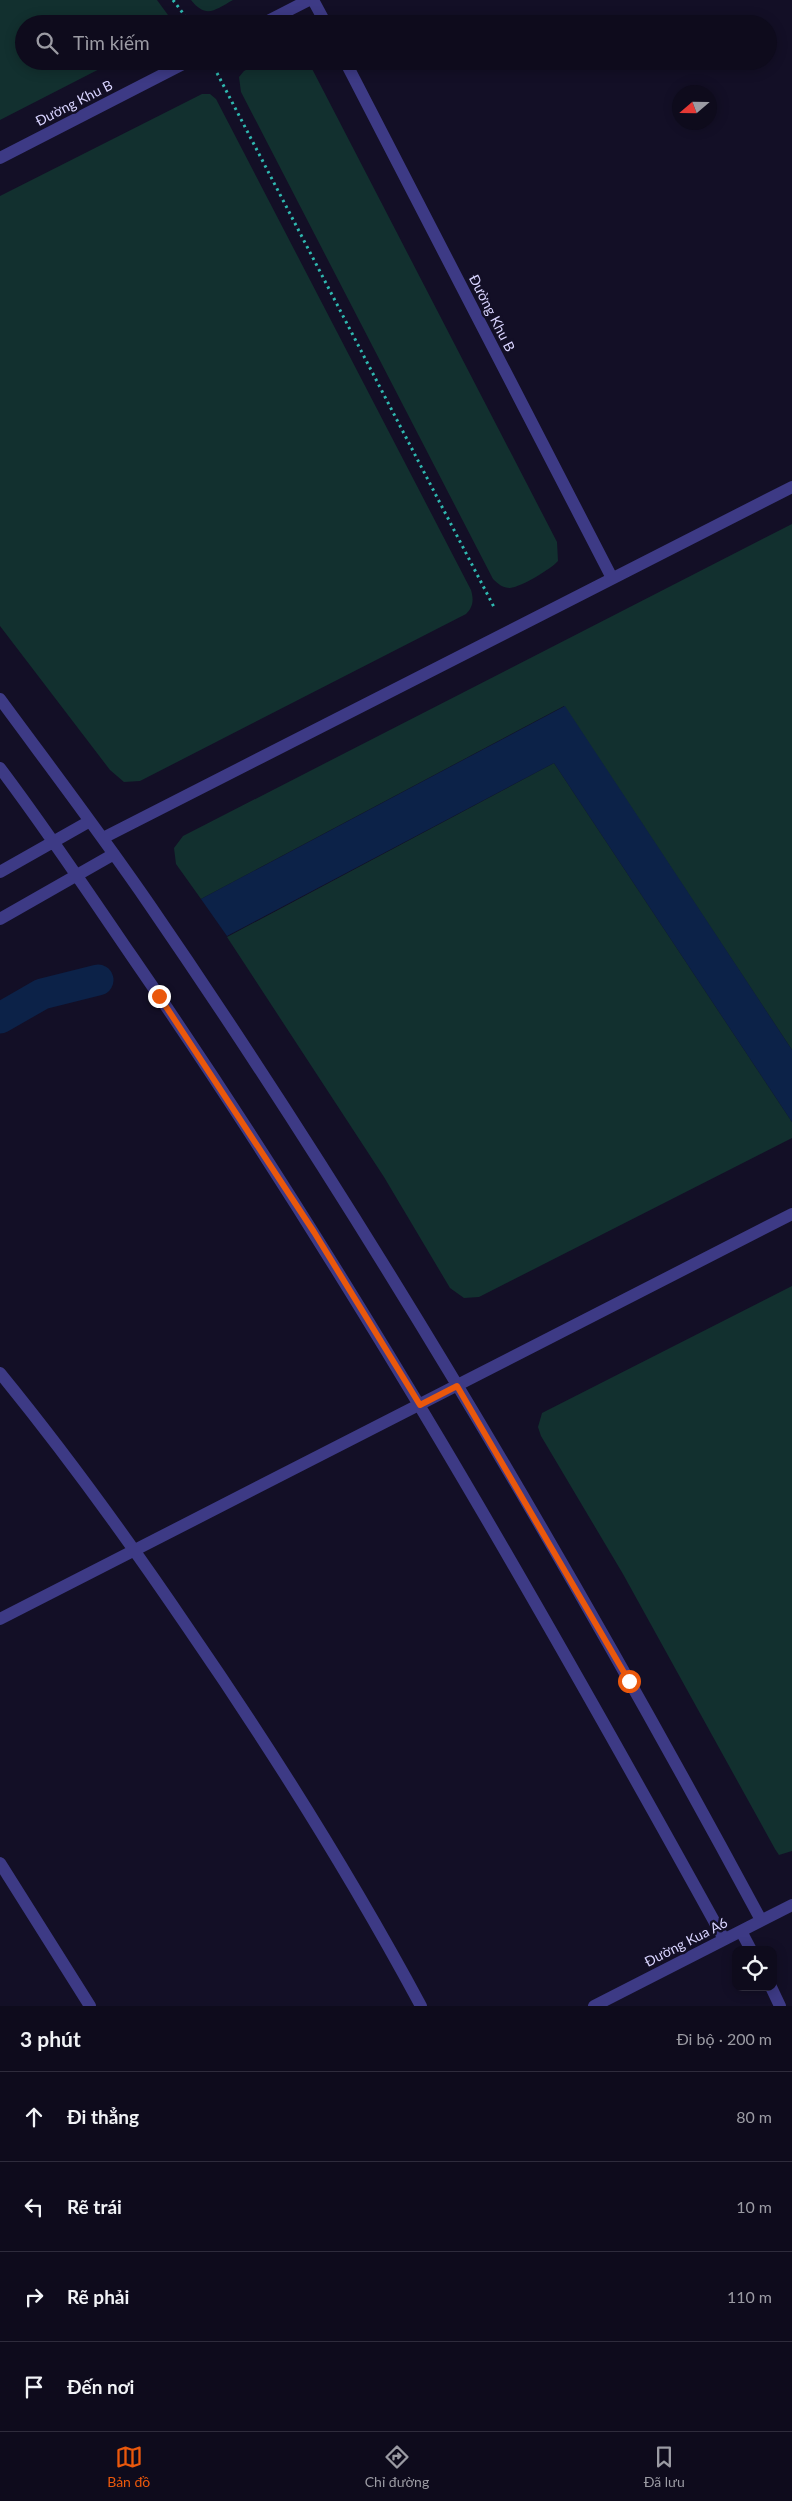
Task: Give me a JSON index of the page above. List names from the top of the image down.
{
  "streets": {
    "street": ["Đường Khu B", "Đường Kua A6"]
  },
  "north": "left",
  "page": {
    "search": "Tìm kiếm",
    "heading": ["3 phút", "Đi bộ · 200 m"],
    "list": [
      ["Đi thẳng", "80 m"],
      ["Rẽ trái", "10 m"],
      ["Rẽ phải", "110 m"],
      "Đến nơi"
    ],
    "nav": ["Bản đồ", "Chỉ đường", "Đã lưu"]
  }
}
